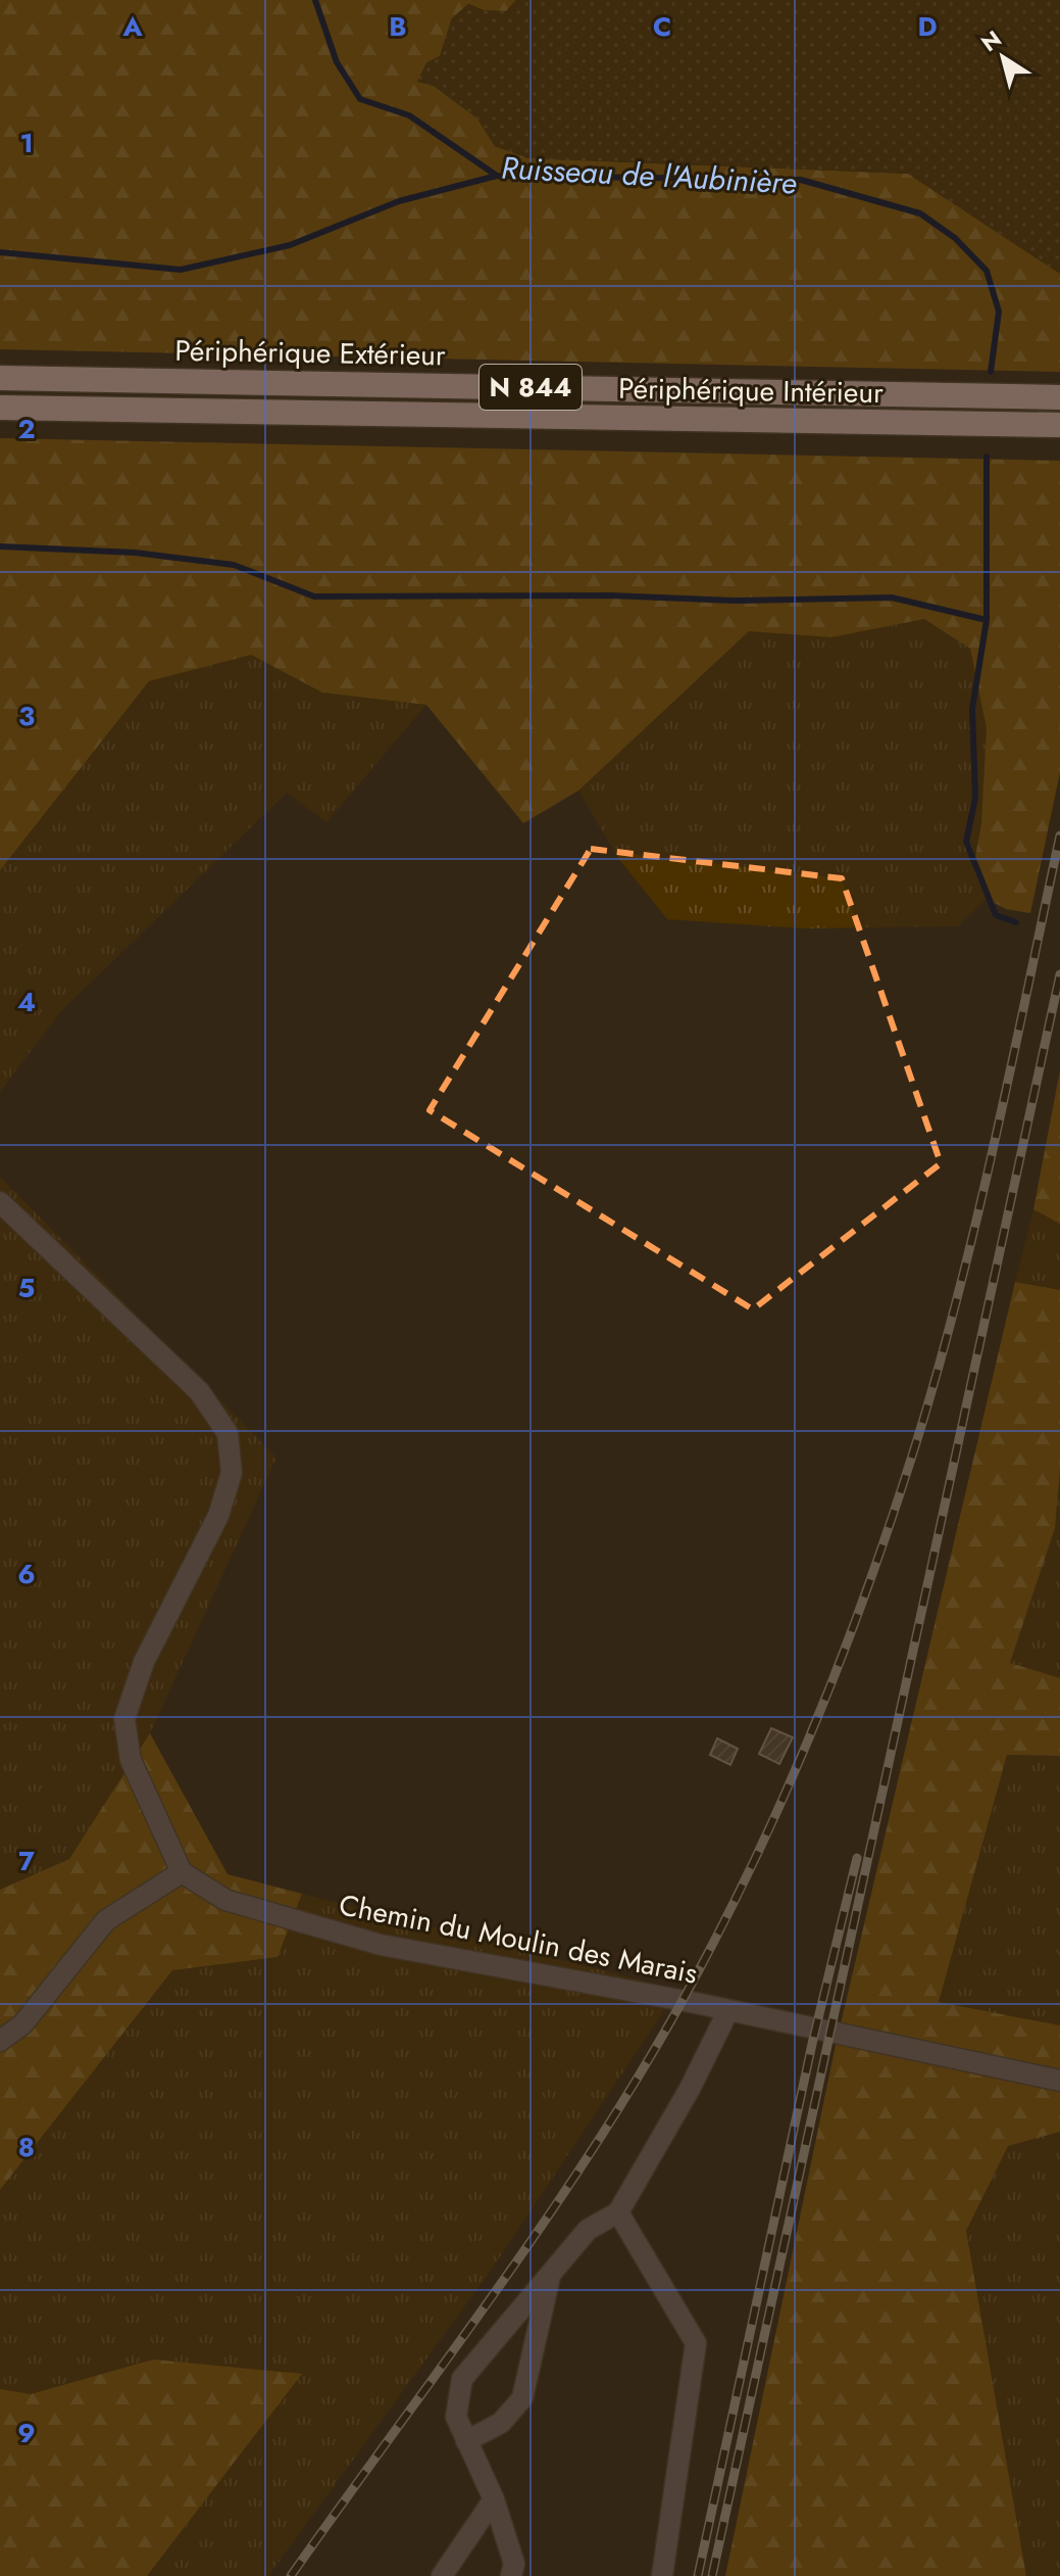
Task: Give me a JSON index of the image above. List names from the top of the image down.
{
  "streets": {
    "highway": ["Périphérique Extérieur", "N 844", "Périphérique Intérieur"],
    "street": ["Chemin du Moulin des Marais"]
  },
  "water": ["Ruisseau de l'Aubinière"],
  "north": "top left",
  "grid": {
    "columns": [
      "A",
      "B",
      "C",
      "D"
    ],
    "rows": [
      "1",
      "2",
      "3",
      "4",
      "5",
      "6",
      "7",
      "8",
      "9"
    ]
  }
}
